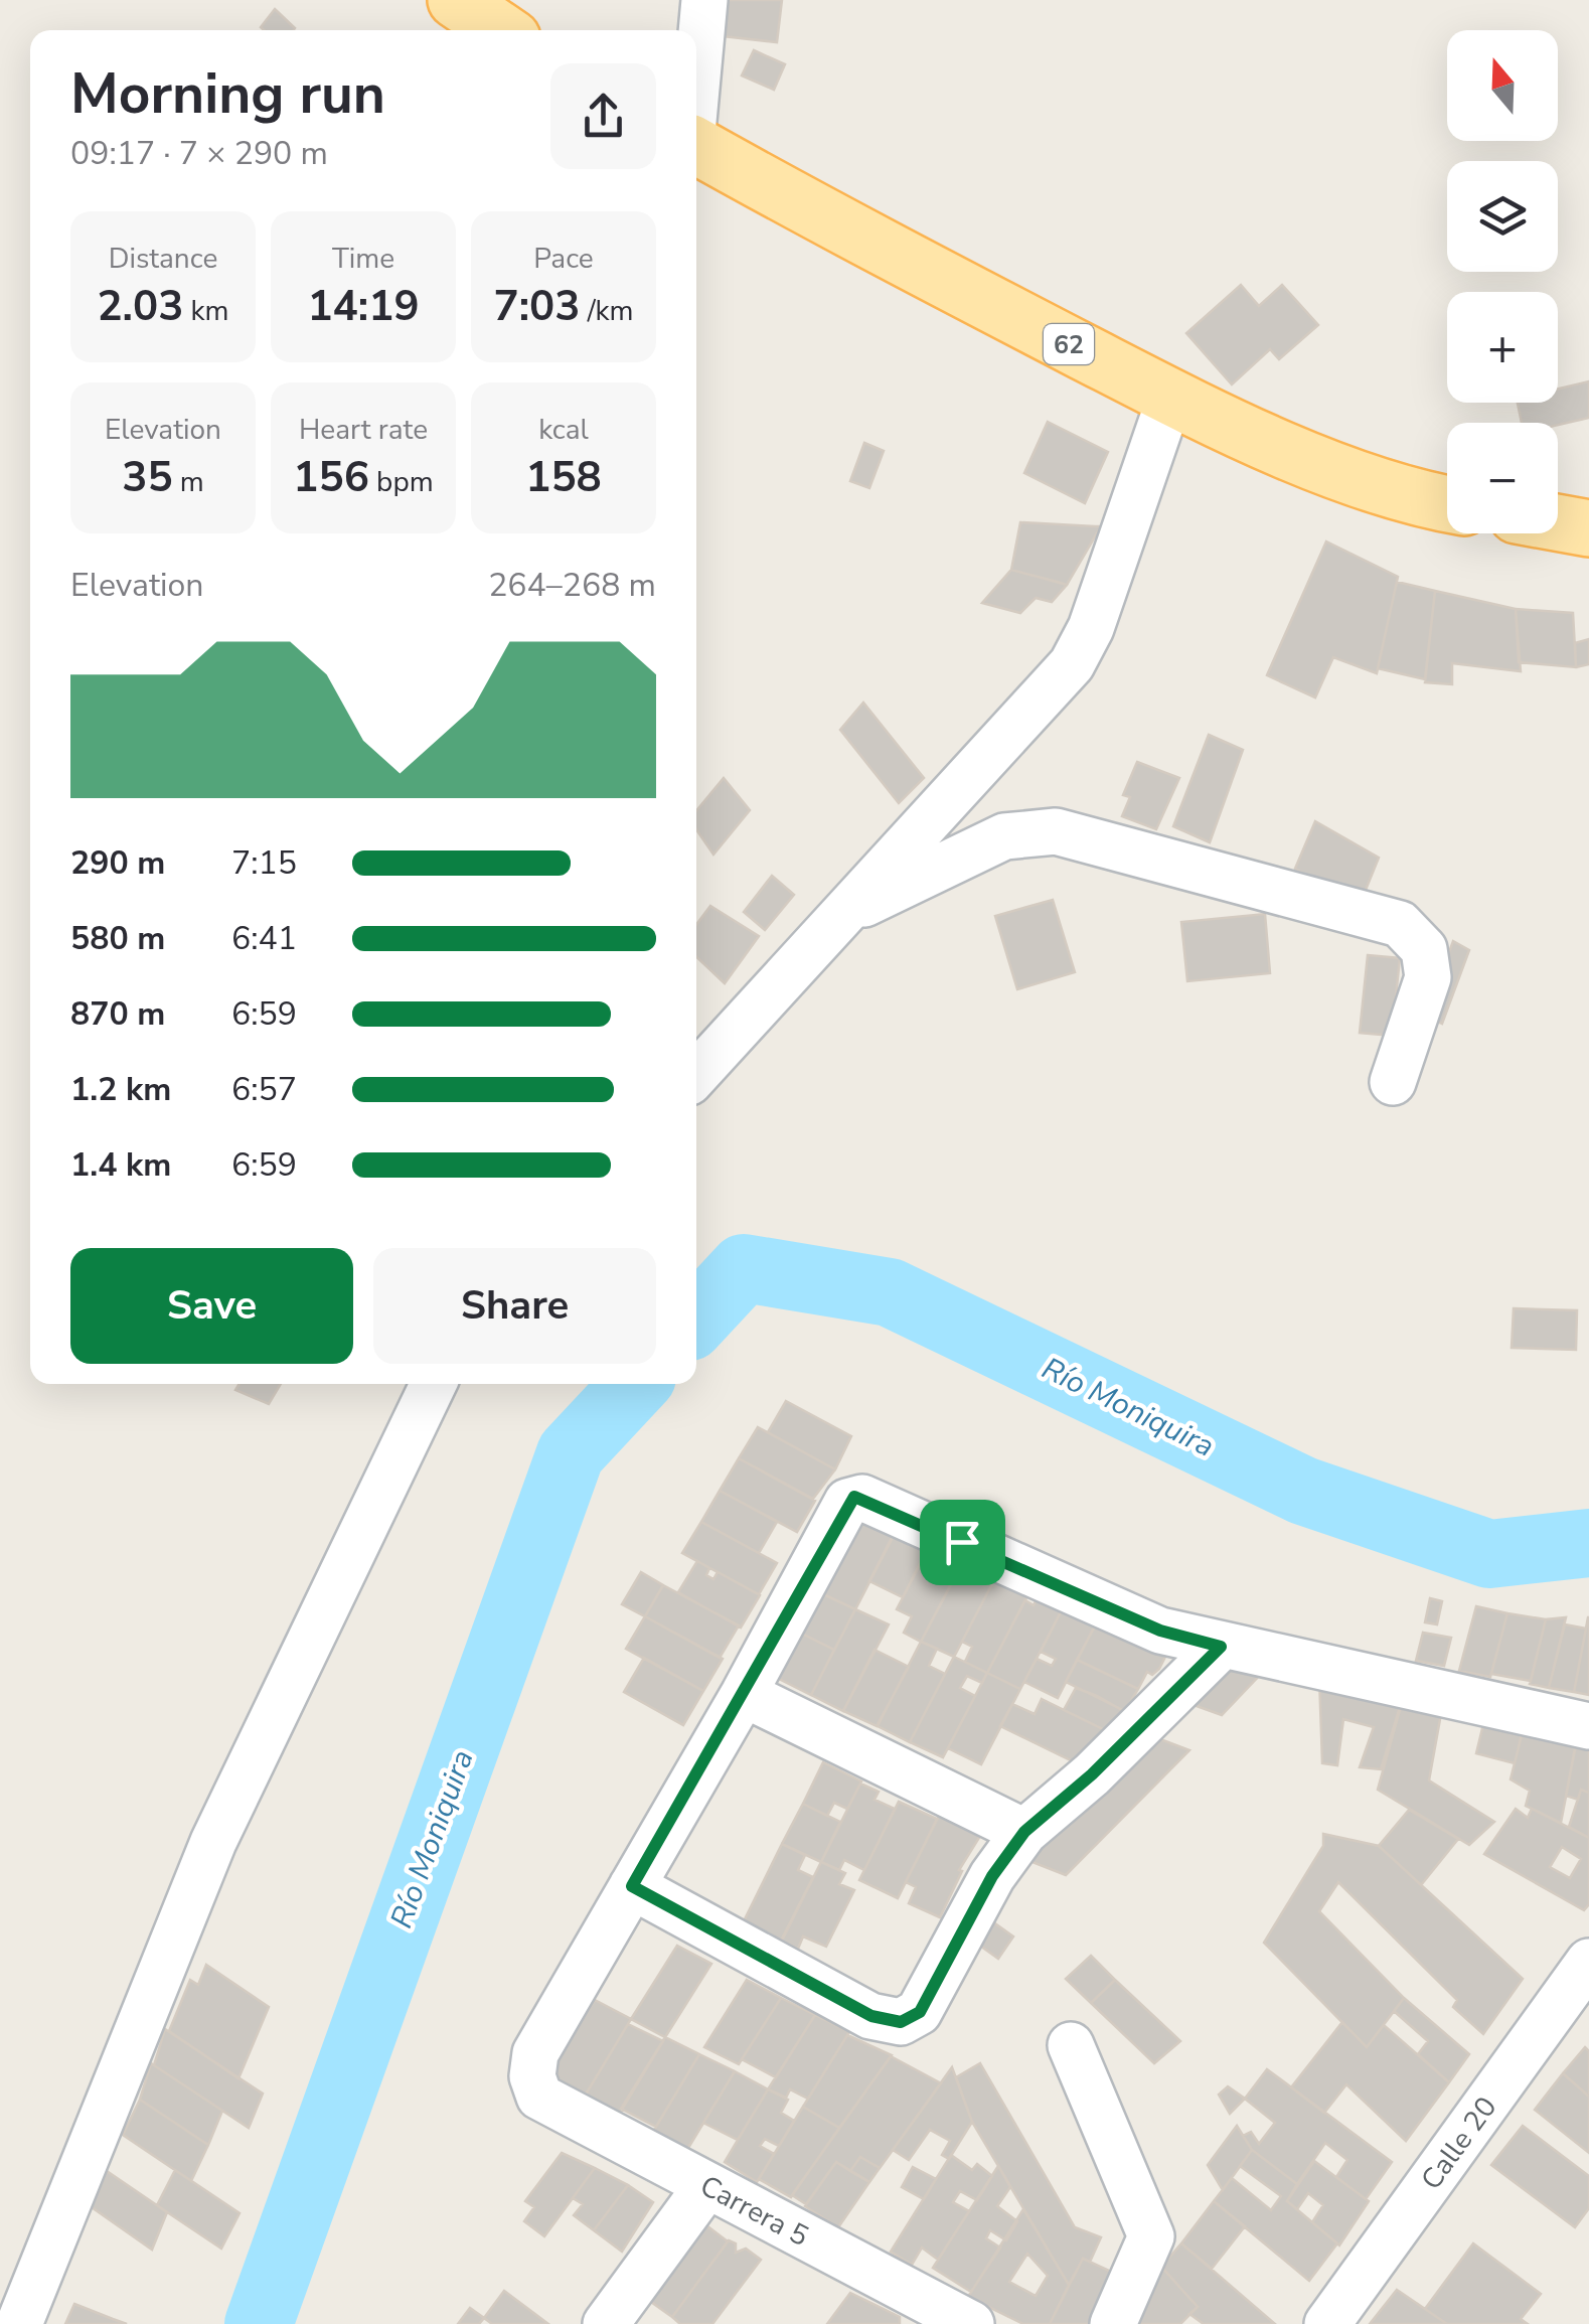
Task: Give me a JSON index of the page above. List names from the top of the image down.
{
  "streets": {
    "main road": ["62"],
    "street": ["Calle 20", "Carrera 5"]
  },
  "water": ["Río Moniquira"],
  "north": "top",
  "page": {
    "map_buttons": ["+", "−"],
    "heading": ["Morning run", "09:17 · 7 × 290 m"],
    "stats": [
      ["Distance", "2.03 km"],
      ["Time", "14:19"],
      ["Pace", "7:03 /km"],
      ["Elevation", "35 m"],
      ["Heart rate", "156 bpm"],
      ["kcal", "158"]
    ],
    "chart": ["Elevation", "264–268 m"],
    "list": [
      {
        "name": "290 m",
        "note": "7:15"
      },
      {
        "name": "580 m",
        "note": "6:41"
      },
      {
        "name": "870 m",
        "note": "6:59"
      },
      {
        "name": "1.2 km",
        "note": "6:57"
      },
      {
        "name": "1.4 km",
        "note": "6:59"
      }
    ],
    "buttons": ["Save", "Share"]
  }
}
